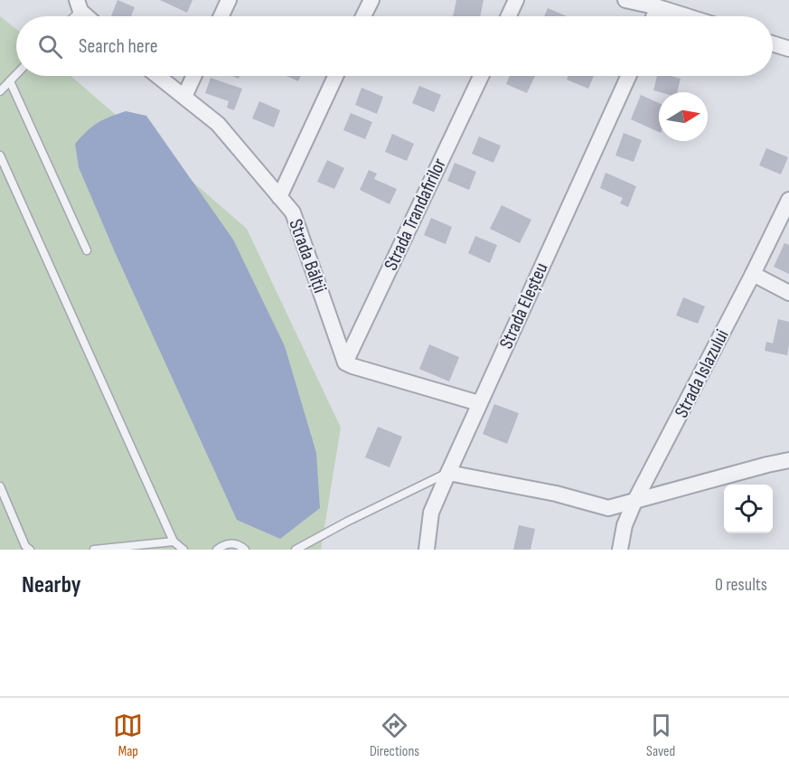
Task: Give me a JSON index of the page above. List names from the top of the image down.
{
  "streets": {
    "street": [
      "Strada Trandafirilor",
      "Strada Bălții",
      "Strada Eleșteu",
      "Strada Islazului"
    ]
  },
  "crossings": [
    ["Strada Trandafirilor", "Strada Bălții"]
  ],
  "north": "right",
  "page": {
    "search": "Search here",
    "heading": ["Nearby", "0 results"],
    "nav": ["Map", "Directions", "Saved"]
  }
}
